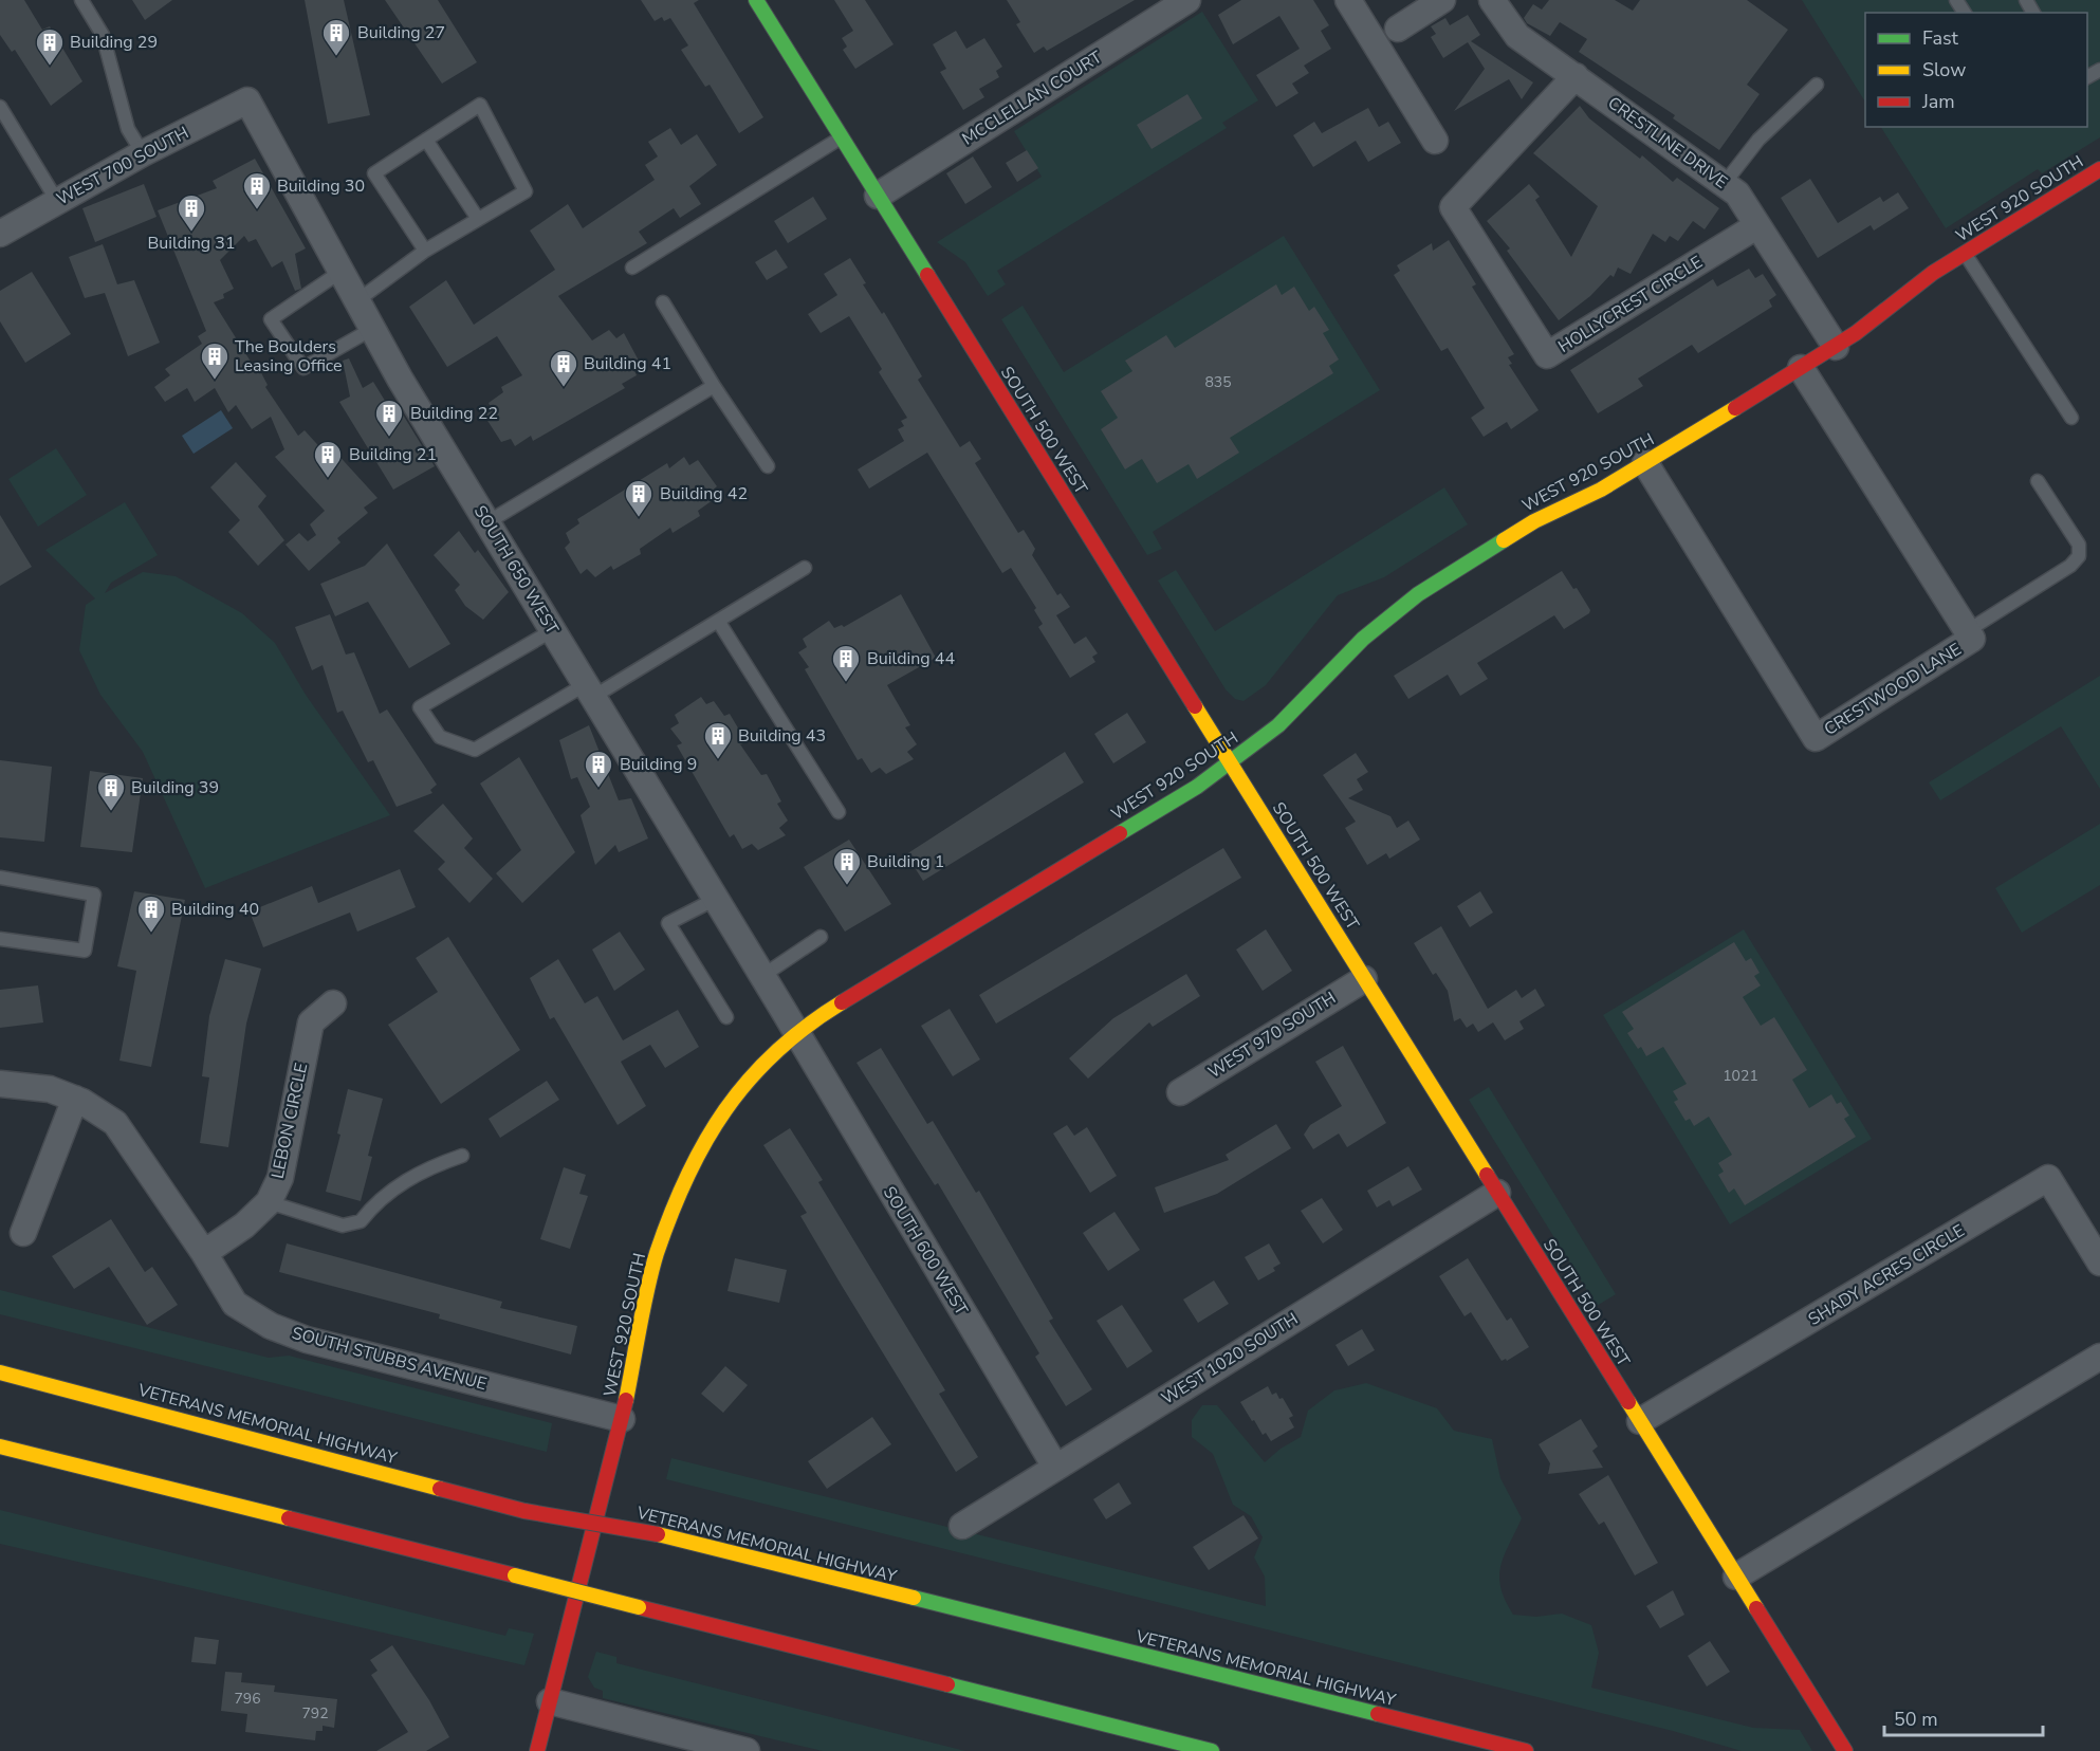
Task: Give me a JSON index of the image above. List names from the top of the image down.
{
  "streets": {
    "main road": ["WEST 920 SOUTH", "SOUTH 500 WEST", "VETERANS MEMORIAL HIGHWAY"],
    "street": [
      "MCCLELLAN COURT",
      "CRESTLINE DRIVE",
      "WEST 700 SOUTH",
      "HOLLYCREST CIRCLE",
      "SOUTH 650 WEST",
      "CRESTWOOD LANE",
      "WEST 970 SOUTH",
      "LEBON CIRCLE",
      "SOUTH 600 WEST",
      "SHADY ACRES CIRCLE",
      "SOUTH STUBBS AVENUE",
      "WEST 1020 SOUTH"
    ]
  },
  "crossings": [
    ["MCCLELLAN COURT", "SOUTH 500 WEST"],
    ["CRESTLINE DRIVE", "WEST 920 SOUTH"],
    ["CRESTLINE DRIVE", "HOLLYCREST CIRCLE"],
    ["WEST 700 SOUTH", "SOUTH 650 WEST"],
    ["WEST 920 SOUTH", "SOUTH 500 WEST"],
    ["WEST 920 SOUTH", "SOUTH 650 WEST"],
    ["WEST 920 SOUTH", "CRESTWOOD LANE"],
    ["WEST 920 SOUTH", "SOUTH 600 WEST"],
    ["WEST 920 SOUTH", "SOUTH STUBBS AVENUE"],
    ["SOUTH 500 WEST", "WEST 970 SOUTH"],
    ["SOUTH 500 WEST", "SHADY ACRES CIRCLE"],
    ["SOUTH 500 WEST", "WEST 1020 SOUTH"],
    ["SOUTH 650 WEST", "SOUTH 600 WEST"],
    ["LEBON CIRCLE", "SOUTH STUBBS AVENUE"],
    ["SOUTH 600 WEST", "WEST 1020 SOUTH"]
  ],
  "places": {
    "building": [
      "Building 27",
      "Building 29",
      "Building 30",
      "Building 31",
      "The Boulders Leasing Office",
      "Building 41",
      "Building 22",
      "Building 21",
      "Building 42",
      "Building 44",
      "Building 43",
      "Building 9",
      "Building 39",
      "Building 1",
      "Building 40"
    ]
  },
  "house_numbers": [
    "835",
    "1021",
    "796",
    "792"
  ],
  "legend": ["Fast", "Slow", "Jam"],
  "scale_bar": "50 m"
}
